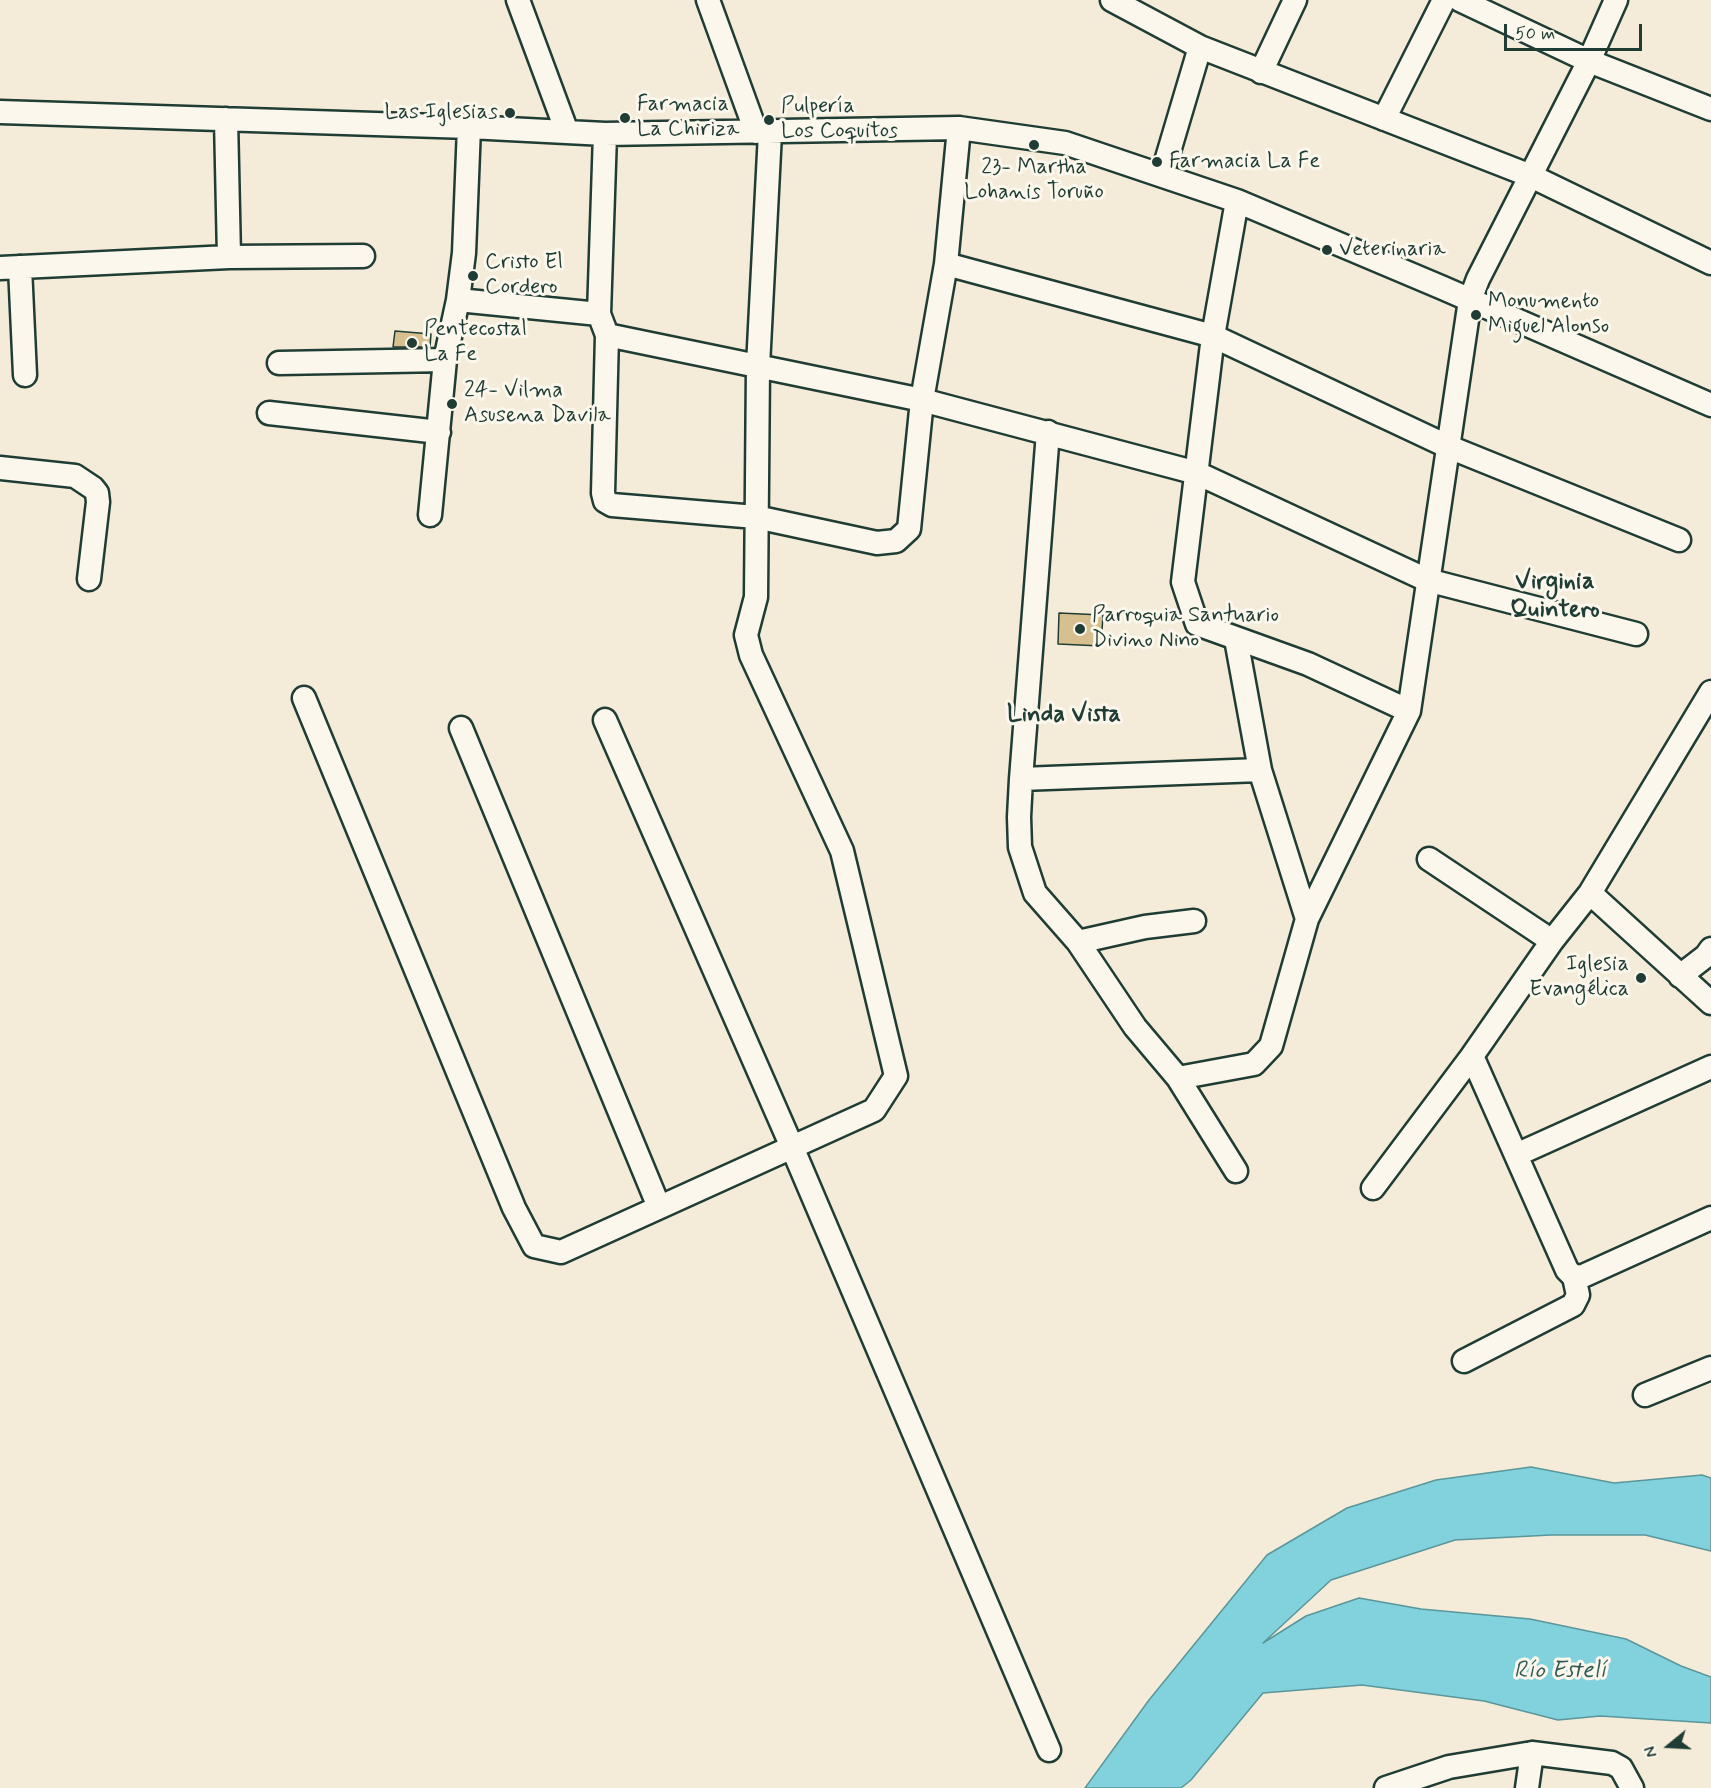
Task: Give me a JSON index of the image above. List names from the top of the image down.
{
  "districts": ["Virginia Quintero", "Linda Vista"],
  "water": ["Río Estelí"],
  "places": [
    "Las Iglesias",
    "Farmacia La Chiriza",
    "Pulpería Los Coquitos",
    "23- Martha Lohanis Toruño",
    "Farmacia La Fe",
    "Veterinaria",
    "Cristo El Cordero",
    "Monumento Miguel Alonso",
    "Pentecostal La Fe",
    "24- Vilma Asusena Davila",
    "Parroquia Santuario Divino Nino",
    "Iglesia Evangélica"
  ],
  "scale_bar": "50 m",
  "north": "left"
}
